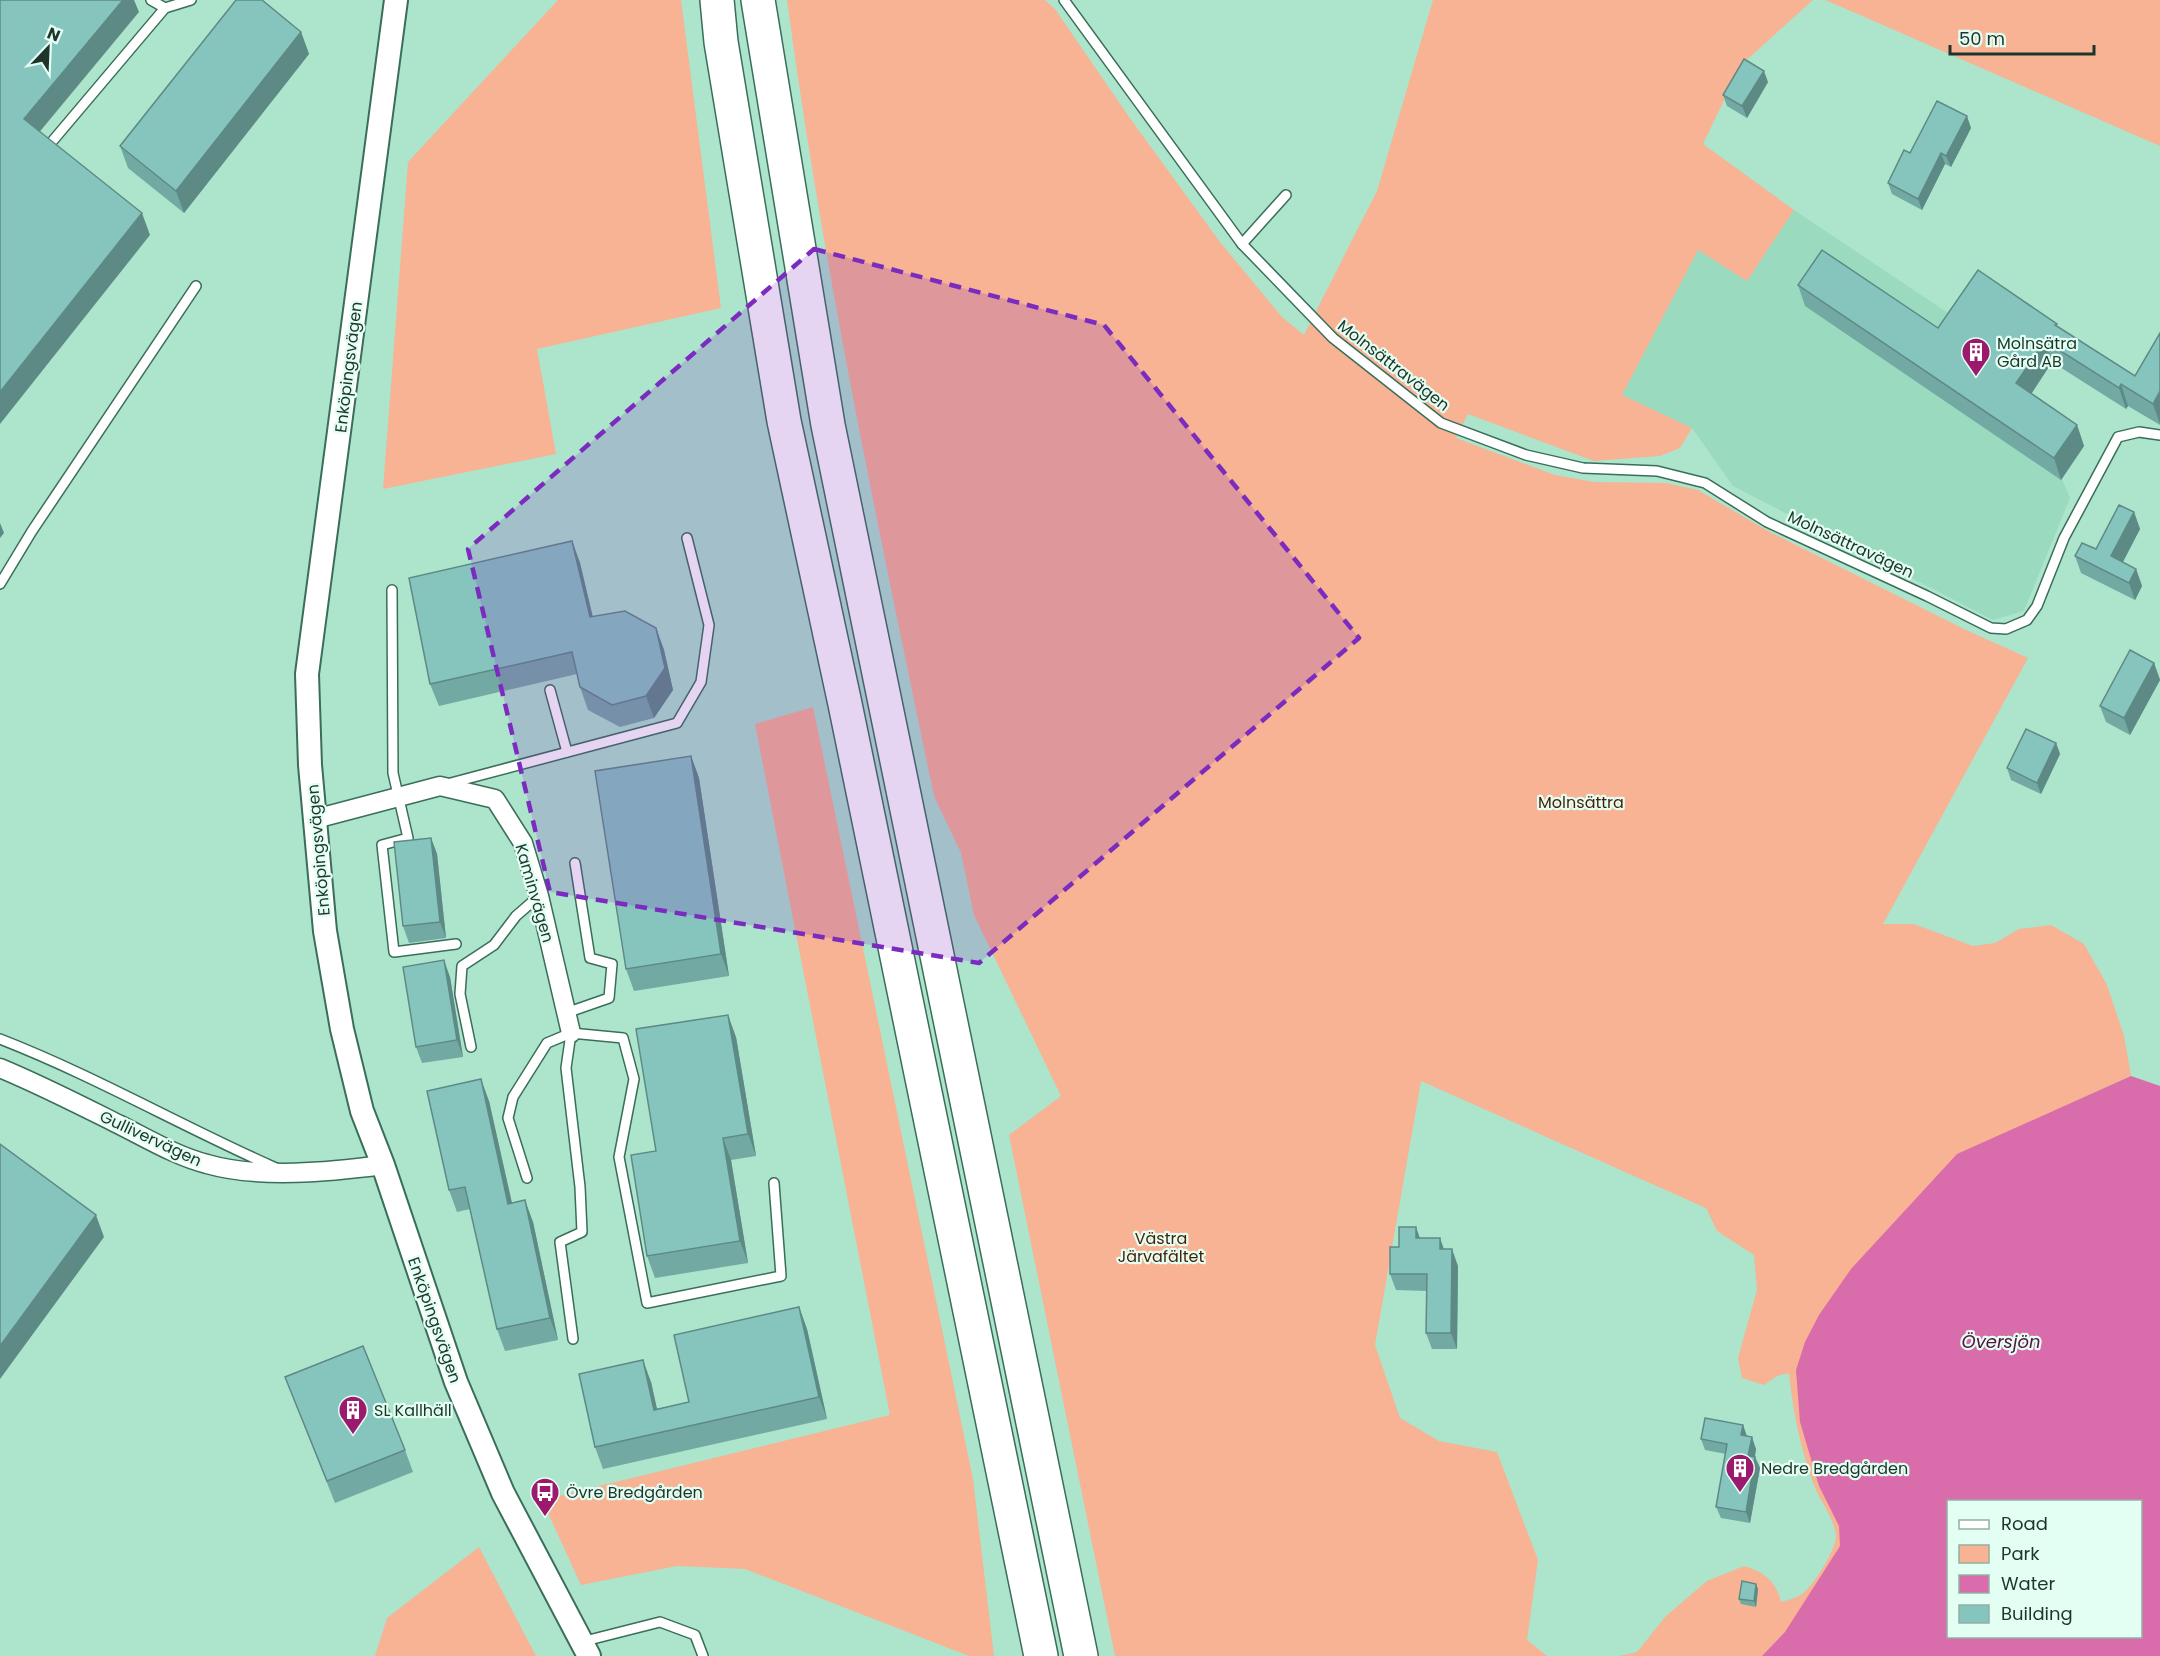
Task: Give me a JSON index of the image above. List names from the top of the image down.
{
  "streets": {
    "street": ["Enköpingsvägen", "Kaminvägen", "Gullivervägen"],
    "lane": ["Molnsättravägen"]
  },
  "crossings": [
    ["Enköpingsvägen", "Kaminvägen"],
    ["Enköpingsvägen", "Gullivervägen"]
  ],
  "water": ["Översjön"],
  "parks": ["Molnsättra", "Västra Järvafältet"],
  "places": {
    "building": ["Molnsätra Gård AB", "SL Kallhäll", "Nedre Bredgården"],
    "bus stop": ["Övre Bredgården"]
  },
  "legend": [
    "Road",
    "Park",
    "Water",
    "Building"
  ],
  "scale_bar": "50 m",
  "north": "top right"
}
